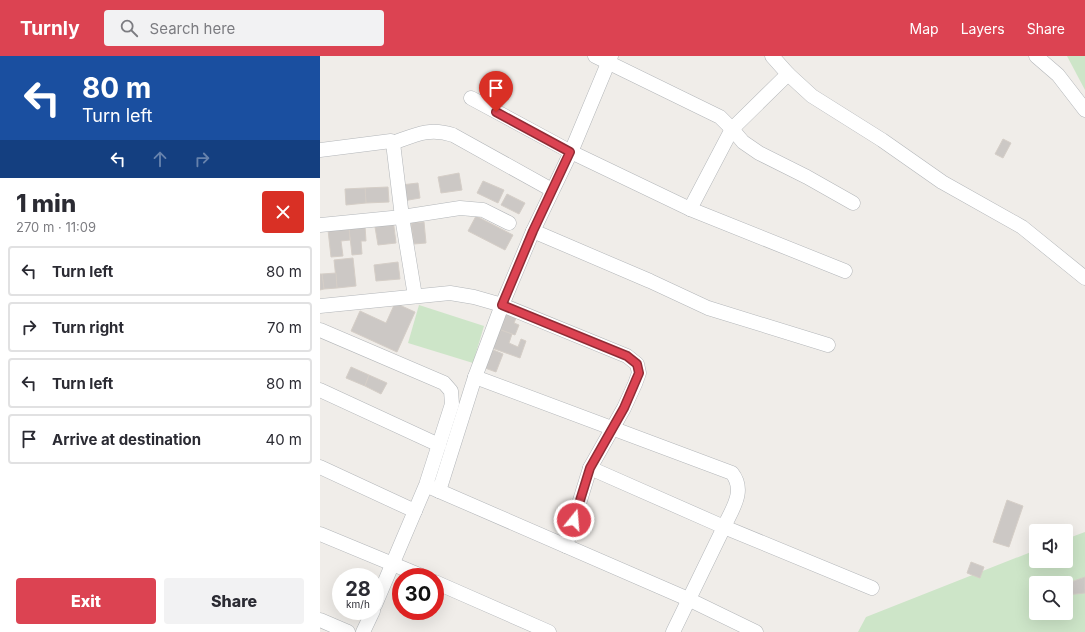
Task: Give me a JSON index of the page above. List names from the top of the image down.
{
  "page": {
    "header": "Turnly",
    "search": "Search here",
    "nav": ["Map", "Layers", "Share"],
    "turn": ["80 m", "Turn left"],
    "heading": ["1 min", "270 m · 11:09"],
    "list": [
      {
        "name": "Turn left",
        "value": "80 m"
      },
      {
        "name": "Turn right",
        "value": "70 m"
      },
      {
        "name": "Turn left",
        "value": "80 m"
      },
      {
        "name": "Arrive at destination",
        "value": "40 m"
      }
    ],
    "speed": "28 km/h",
    "limit": "30",
    "buttons": ["Exit", "Share"]
  }
}
